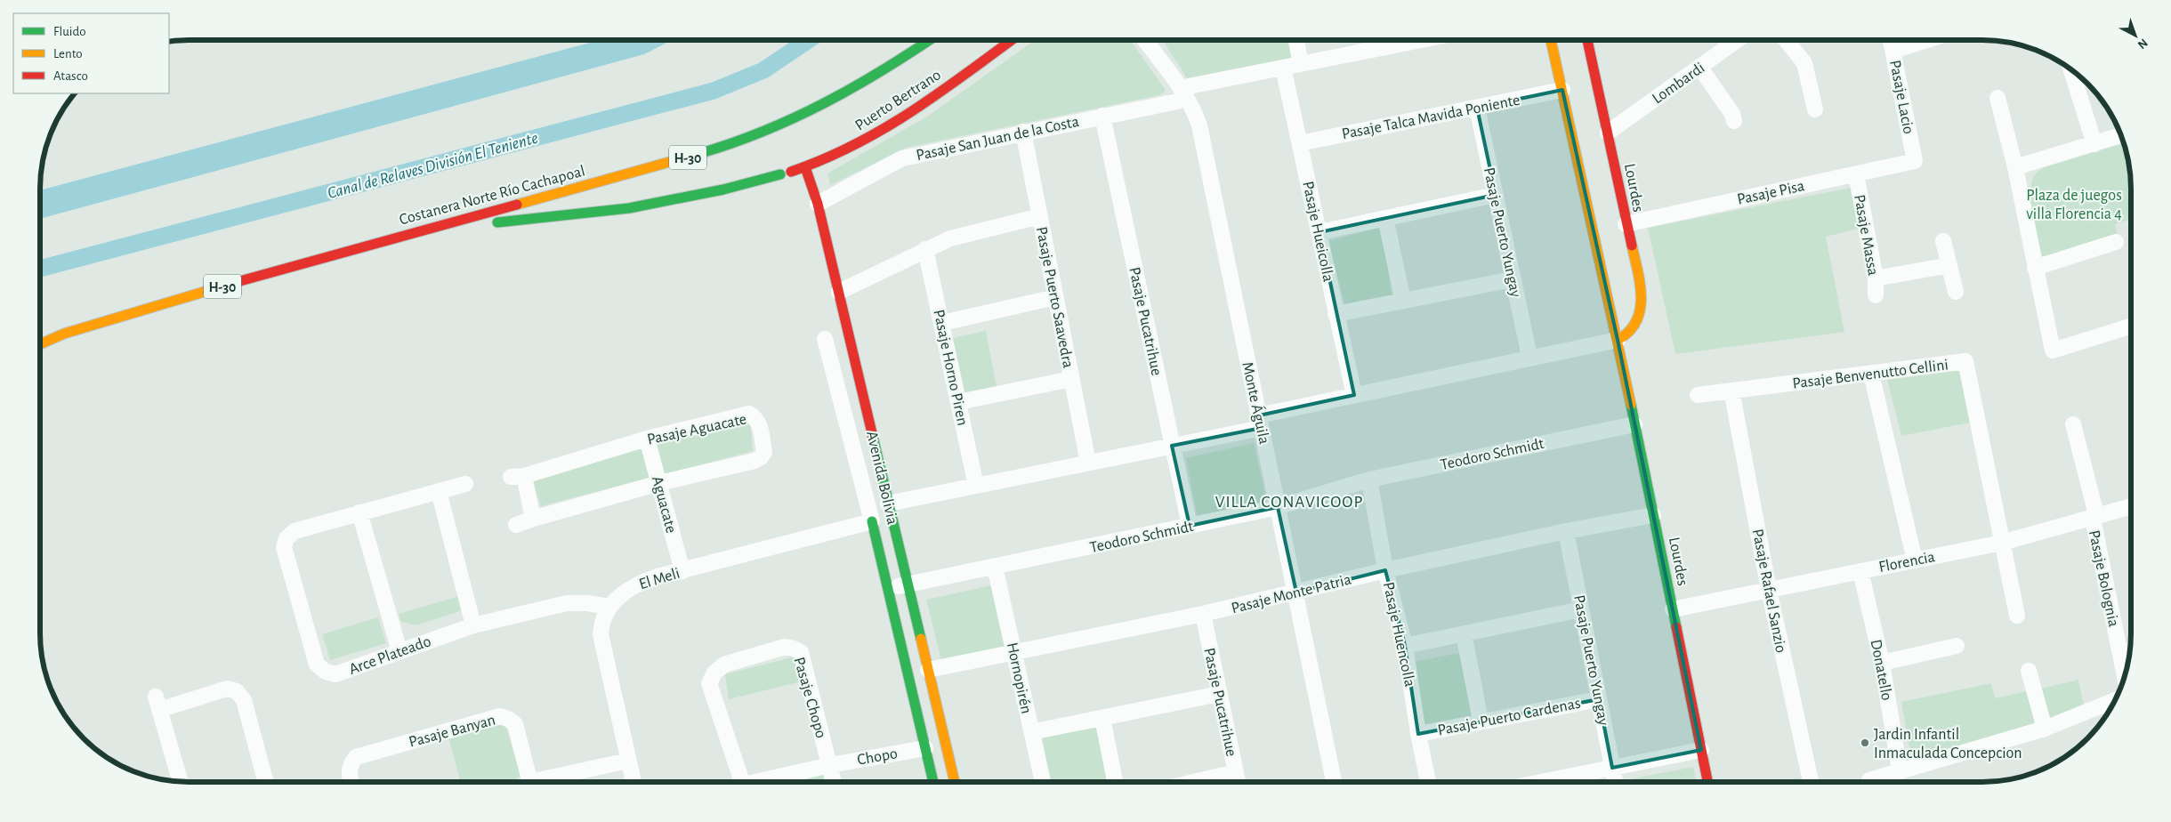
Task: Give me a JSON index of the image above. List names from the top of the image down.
{
  "streets": {
    "street": [
      "Lombardi",
      "Pasaje Lacio",
      "Puerto Bertrano",
      "Pasaje Talca Mavida Poniente",
      "Pasaje San Juan de la Costa",
      "H-30",
      "Lourdes",
      "Pasaje Pisa",
      "Costanera Norte Río Cachapoal",
      "Pasaje Hueicolla",
      "Pasaje Puerto Yungay",
      "Pasaje Massa",
      "Pasaje Puerto Saavedra",
      "Pasaje Pucatrihue",
      "Pasaje Horno Piren",
      "Pasaje Benvenutto Cellini",
      "Monte Águila",
      "Pasaje Aguacate",
      "Teodoro Schmidt",
      "Avenida Bolivia",
      "Aguacate",
      "Florencia",
      "El Meli",
      "Pasaje Bolognia",
      "Pasaje Rafael Sanzio",
      "Pasaje Monte Patria",
      "Pasaje Huencolla",
      "Arce Plateado",
      "Donatello",
      "Hornopirén",
      "Pasaje Chopo",
      "Pasaje Puerto Cardenas",
      "Pasaje Banyan",
      "Chopo"
    ]
  },
  "crossings": [
    ["Lombardi", "Lourdes"],
    ["Pasaje Lacio", "Pasaje Pisa"],
    ["Puerto Bertrano", "Costanera Norte Río Cachapoal"],
    ["Puerto Bertrano", "Avenida Bolivia"],
    ["Pasaje Talca Mavida Poniente", "Lourdes"],
    ["Pasaje Talca Mavida Poniente", "Pasaje Hueicolla"],
    ["Pasaje Talca Mavida Poniente", "Pasaje Puerto Yungay"],
    ["Pasaje San Juan de la Costa", "Pasaje Hueicolla"],
    ["Pasaje San Juan de la Costa", "Pasaje Puerto Saavedra"],
    ["Pasaje San Juan de la Costa", "Pasaje Pucatrihue"],
    ["Pasaje San Juan de la Costa", "Monte Águila"],
    ["Pasaje San Juan de la Costa", "Avenida Bolivia"],
    ["Lourdes", "Pasaje Pisa"],
    ["Lourdes", "Teodoro Schmidt"],
    ["Lourdes", "Florencia"],
    ["Lourdes", "Pasaje Monte Patria"],
    ["Pasaje Pisa", "Pasaje Massa"],
    ["Pasaje Puerto Yungay", "Pasaje Monte Patria"],
    ["Pasaje Puerto Yungay", "Pasaje Puerto Cardenas"],
    ["Pasaje Pucatrihue", "Teodoro Schmidt"],
    ["Pasaje Pucatrihue", "Pasaje Monte Patria"],
    ["Pasaje Benvenutto Cellini", "Florencia"],
    ["Pasaje Benvenutto Cellini", "Pasaje Rafael Sanzio"],
    ["Monte Águila", "Teodoro Schmidt"],
    ["Monte Águila", "Pasaje Monte Patria"],
    ["Pasaje Aguacate", "Aguacate"],
    ["Teodoro Schmidt", "Avenida Bolivia"],
    ["Teodoro Schmidt", "Pasaje Huencolla"],
    ["Teodoro Schmidt", "Hornopirén"],
    ["Avenida Bolivia", "El Meli"],
    ["Avenida Bolivia", "Pasaje Monte Patria"],
    ["Avenida Bolivia", "Chopo"],
    ["Aguacate", "El Meli"],
    ["Florencia", "Pasaje Bolognia"],
    ["Florencia", "Pasaje Rafael Sanzio"],
    ["Florencia", "Donatello"],
    ["El Meli", "Arce Plateado"],
    ["Pasaje Monte Patria", "Pasaje Huencolla"],
    ["Pasaje Monte Patria", "Hornopirén"],
    ["Pasaje Huencolla", "Pasaje Puerto Cardenas"],
    ["Pasaje Chopo", "Chopo"]
  ],
  "districts": ["VILLA CONAVICOOP"],
  "water": ["Canal de Relaves División El Teniente"],
  "parks": ["Plaza de juegos villa Florencia 4"],
  "places": ["Jardin Infantil Inmaculada Concepcion"],
  "legend": ["Fluido", "Lento", "Atasco"],
  "north": "bottom right"
}
